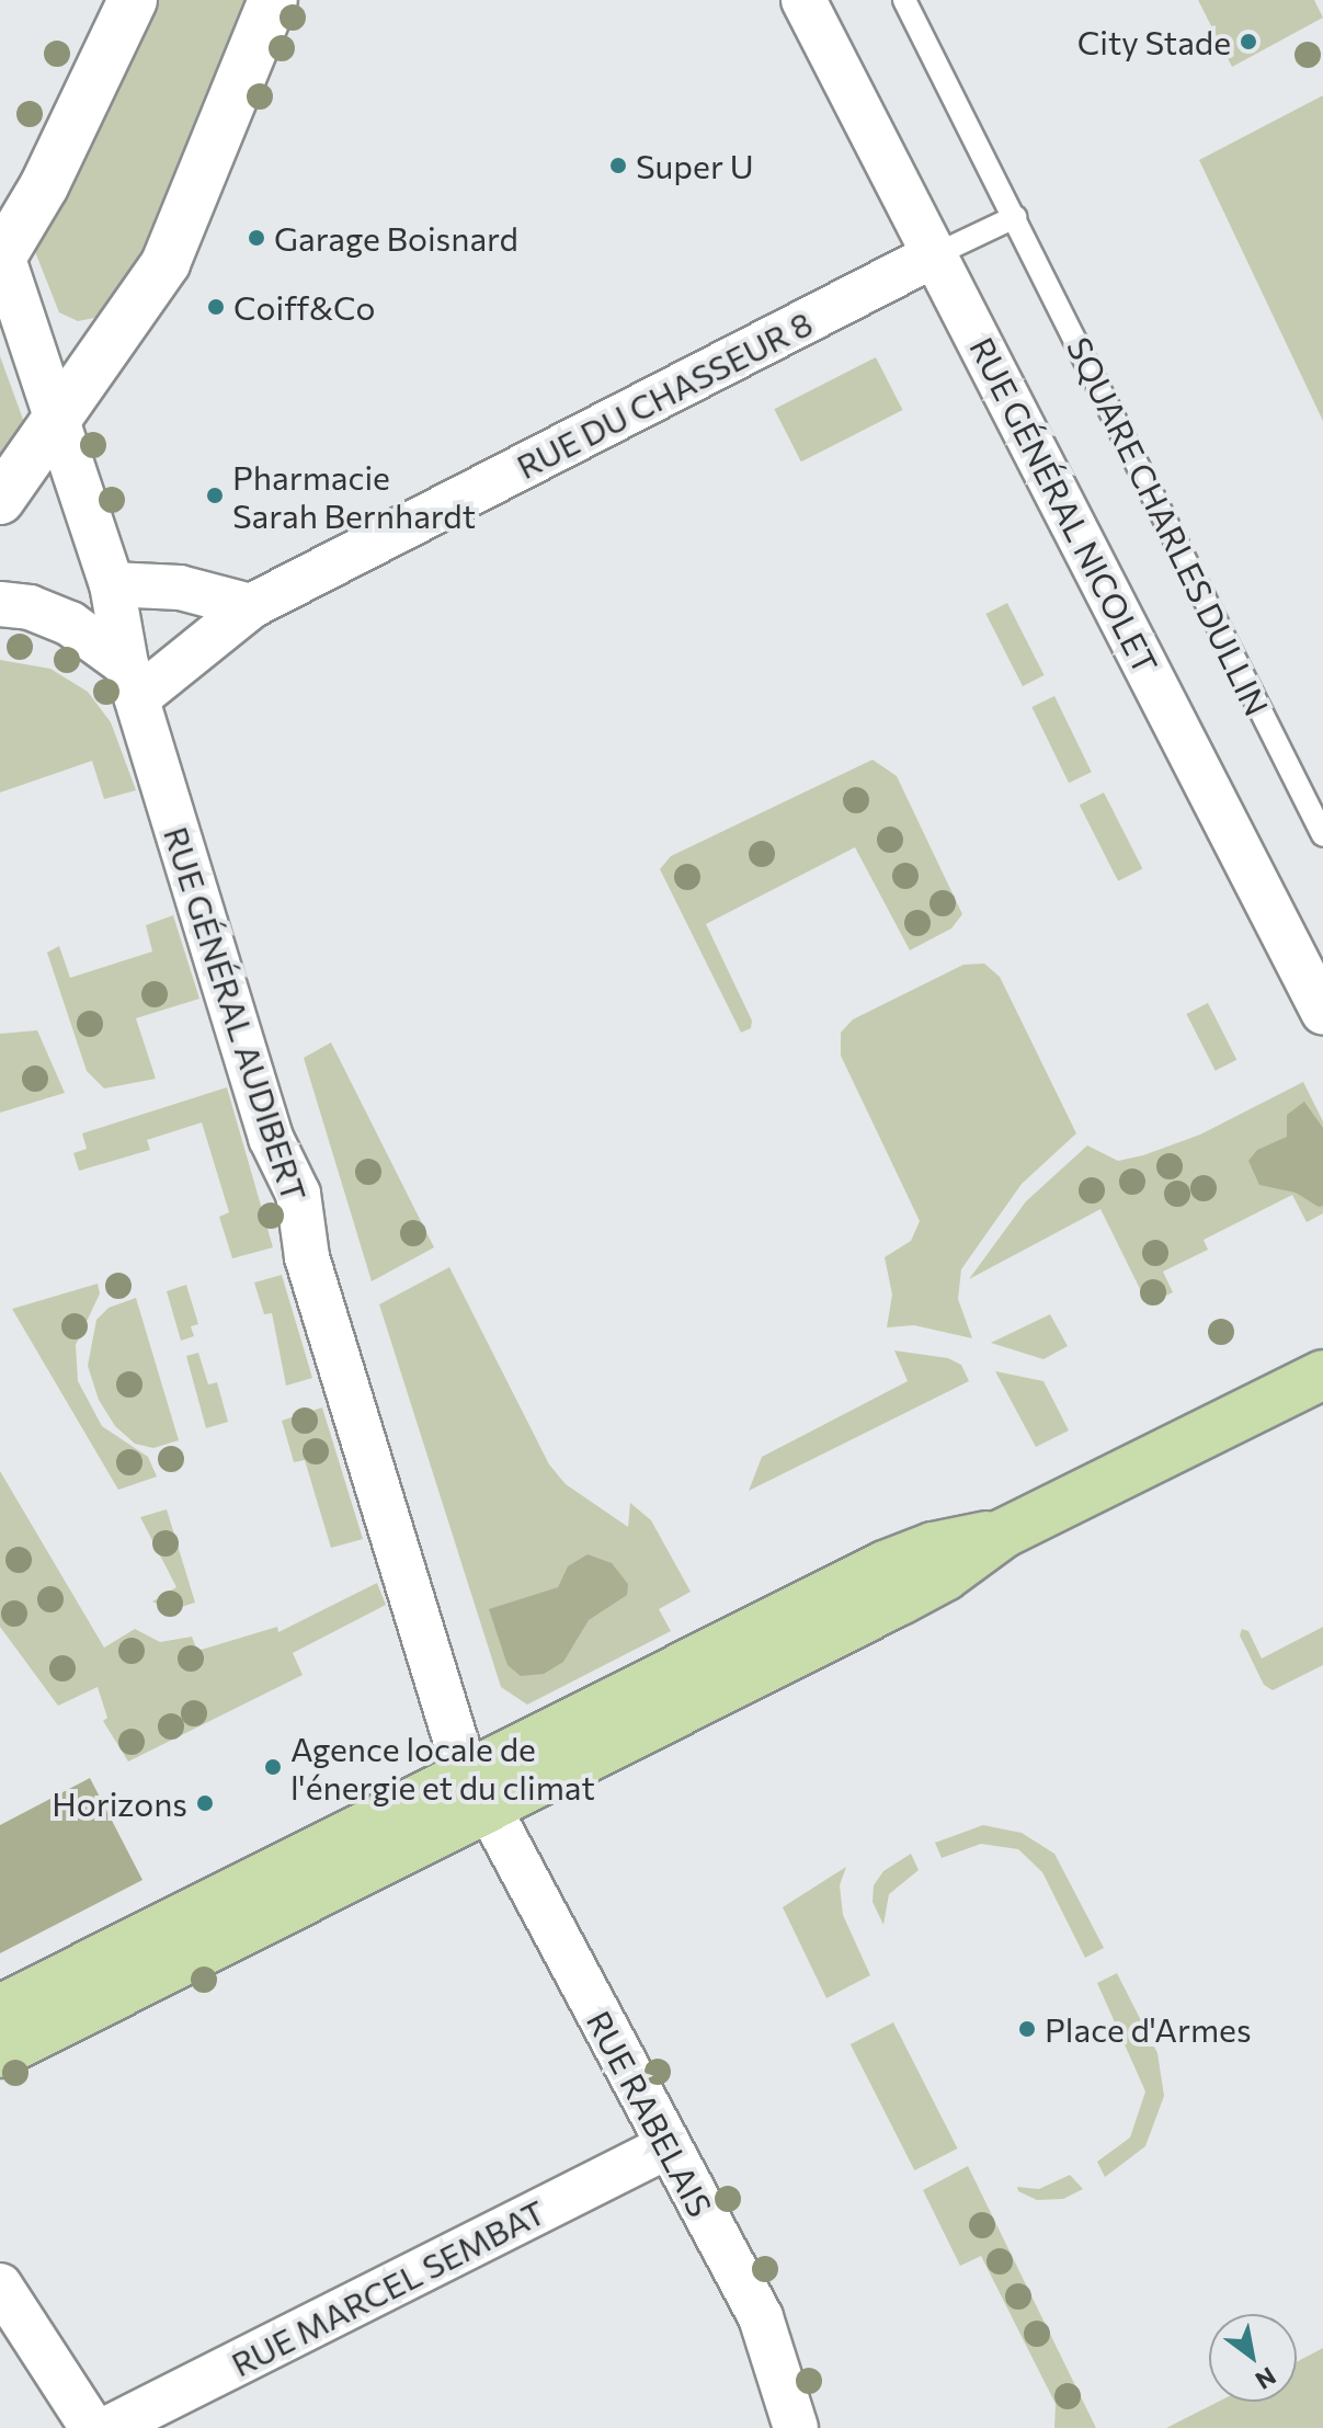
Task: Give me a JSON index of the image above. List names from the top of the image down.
{
  "streets": {
    "street": [
      "RUE DU CHASSEUR 8",
      "RUE GÉNÉRAL NICOLET",
      "RUE GÉNÉRAL AUDIBERT",
      "RUE RABELAIS",
      "RUE MARCEL SEMBAT"
    ],
    "lane": ["SQUARE CHARLES DULLIN"]
  },
  "crossings": [
    ["RUE DU CHASSEUR 8", "RUE GÉNÉRAL NICOLET"],
    ["RUE DU CHASSEUR 8", "RUE GÉNÉRAL AUDIBERT"],
    ["RUE GÉNÉRAL AUDIBERT", "RUE RABELAIS"],
    ["RUE RABELAIS", "RUE MARCEL SEMBAT"]
  ],
  "places": [
    "City Stade",
    "Super U",
    "Garage Boisnard",
    "Coiff&Co",
    "Pharmacie Sarah Bernhardt",
    "Agence locale de l'énergie et du climat",
    "Horizons",
    "Place d'Armes"
  ],
  "north": "bottom right"
}
